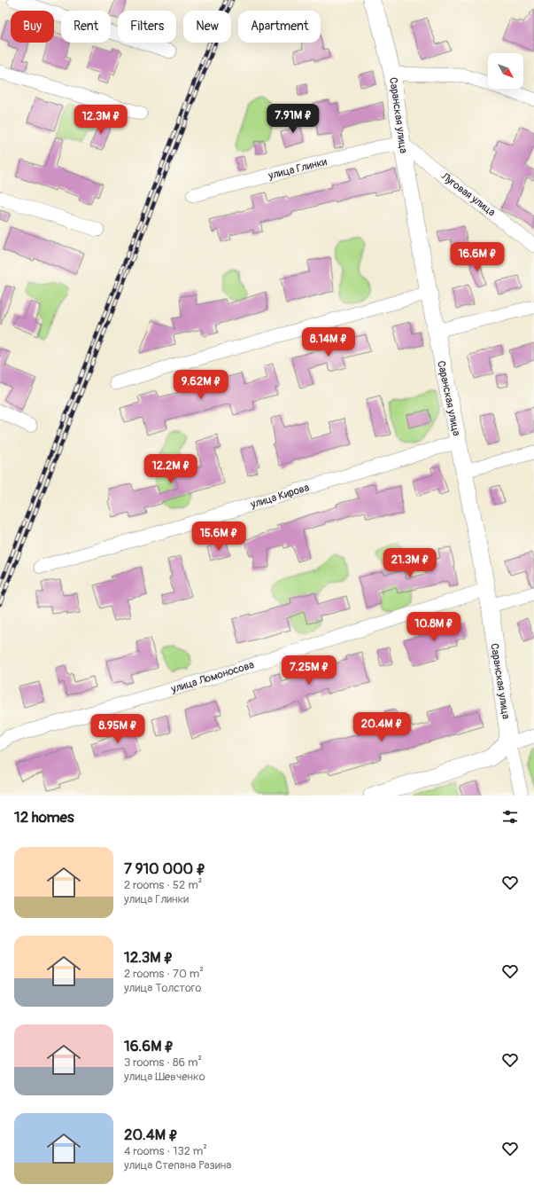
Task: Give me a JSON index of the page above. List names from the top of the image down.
{
  "streets": {
    "street": [
      "Саранская улица",
      "улица Глинки",
      "Луговая улица",
      "улица Кирова",
      "улица Ломоносова"
    ]
  },
  "crossings": [
    ["Саранская улица", "улица Глинки"],
    ["Саранская улица", "Луговая улица"],
    ["Саранская улица", "улица Кирова"],
    ["Саранская улица", "улица Ломоносова"],
    ["улица Глинки", "Луговая улица"]
  ],
  "north": "bottom right",
  "page": {
    "chip": [
      "Buy",
      "Rent",
      "Filters",
      "New",
      "Apartment"
    ],
    "price": [
      "7.91M ₽",
      "12.3M ₽",
      "16.6M ₽",
      "8.14M ₽",
      "9.62M ₽",
      "12.2M ₽",
      "15.6M ₽",
      "21.3M ₽",
      "10.8M ₽",
      "7.25M ₽",
      "20.4M ₽",
      "8.95M ₽"
    ],
    "heading": "12 homes",
    "list": [
      {
        "name": "7 910 000 ₽",
        "note": "2 rooms · 52 m² · улица Глинки"
      },
      {
        "name": "12.3M ₽",
        "note": "2 rooms · 70 m² · улица Толстого"
      },
      {
        "name": "16.6M ₽",
        "note": "3 rooms · 86 m² · улица Шевченко"
      },
      {
        "name": "20.4M ₽",
        "note": "4 rooms · 132 m² · улица Степана Разина"
      }
    ]
  }
}
